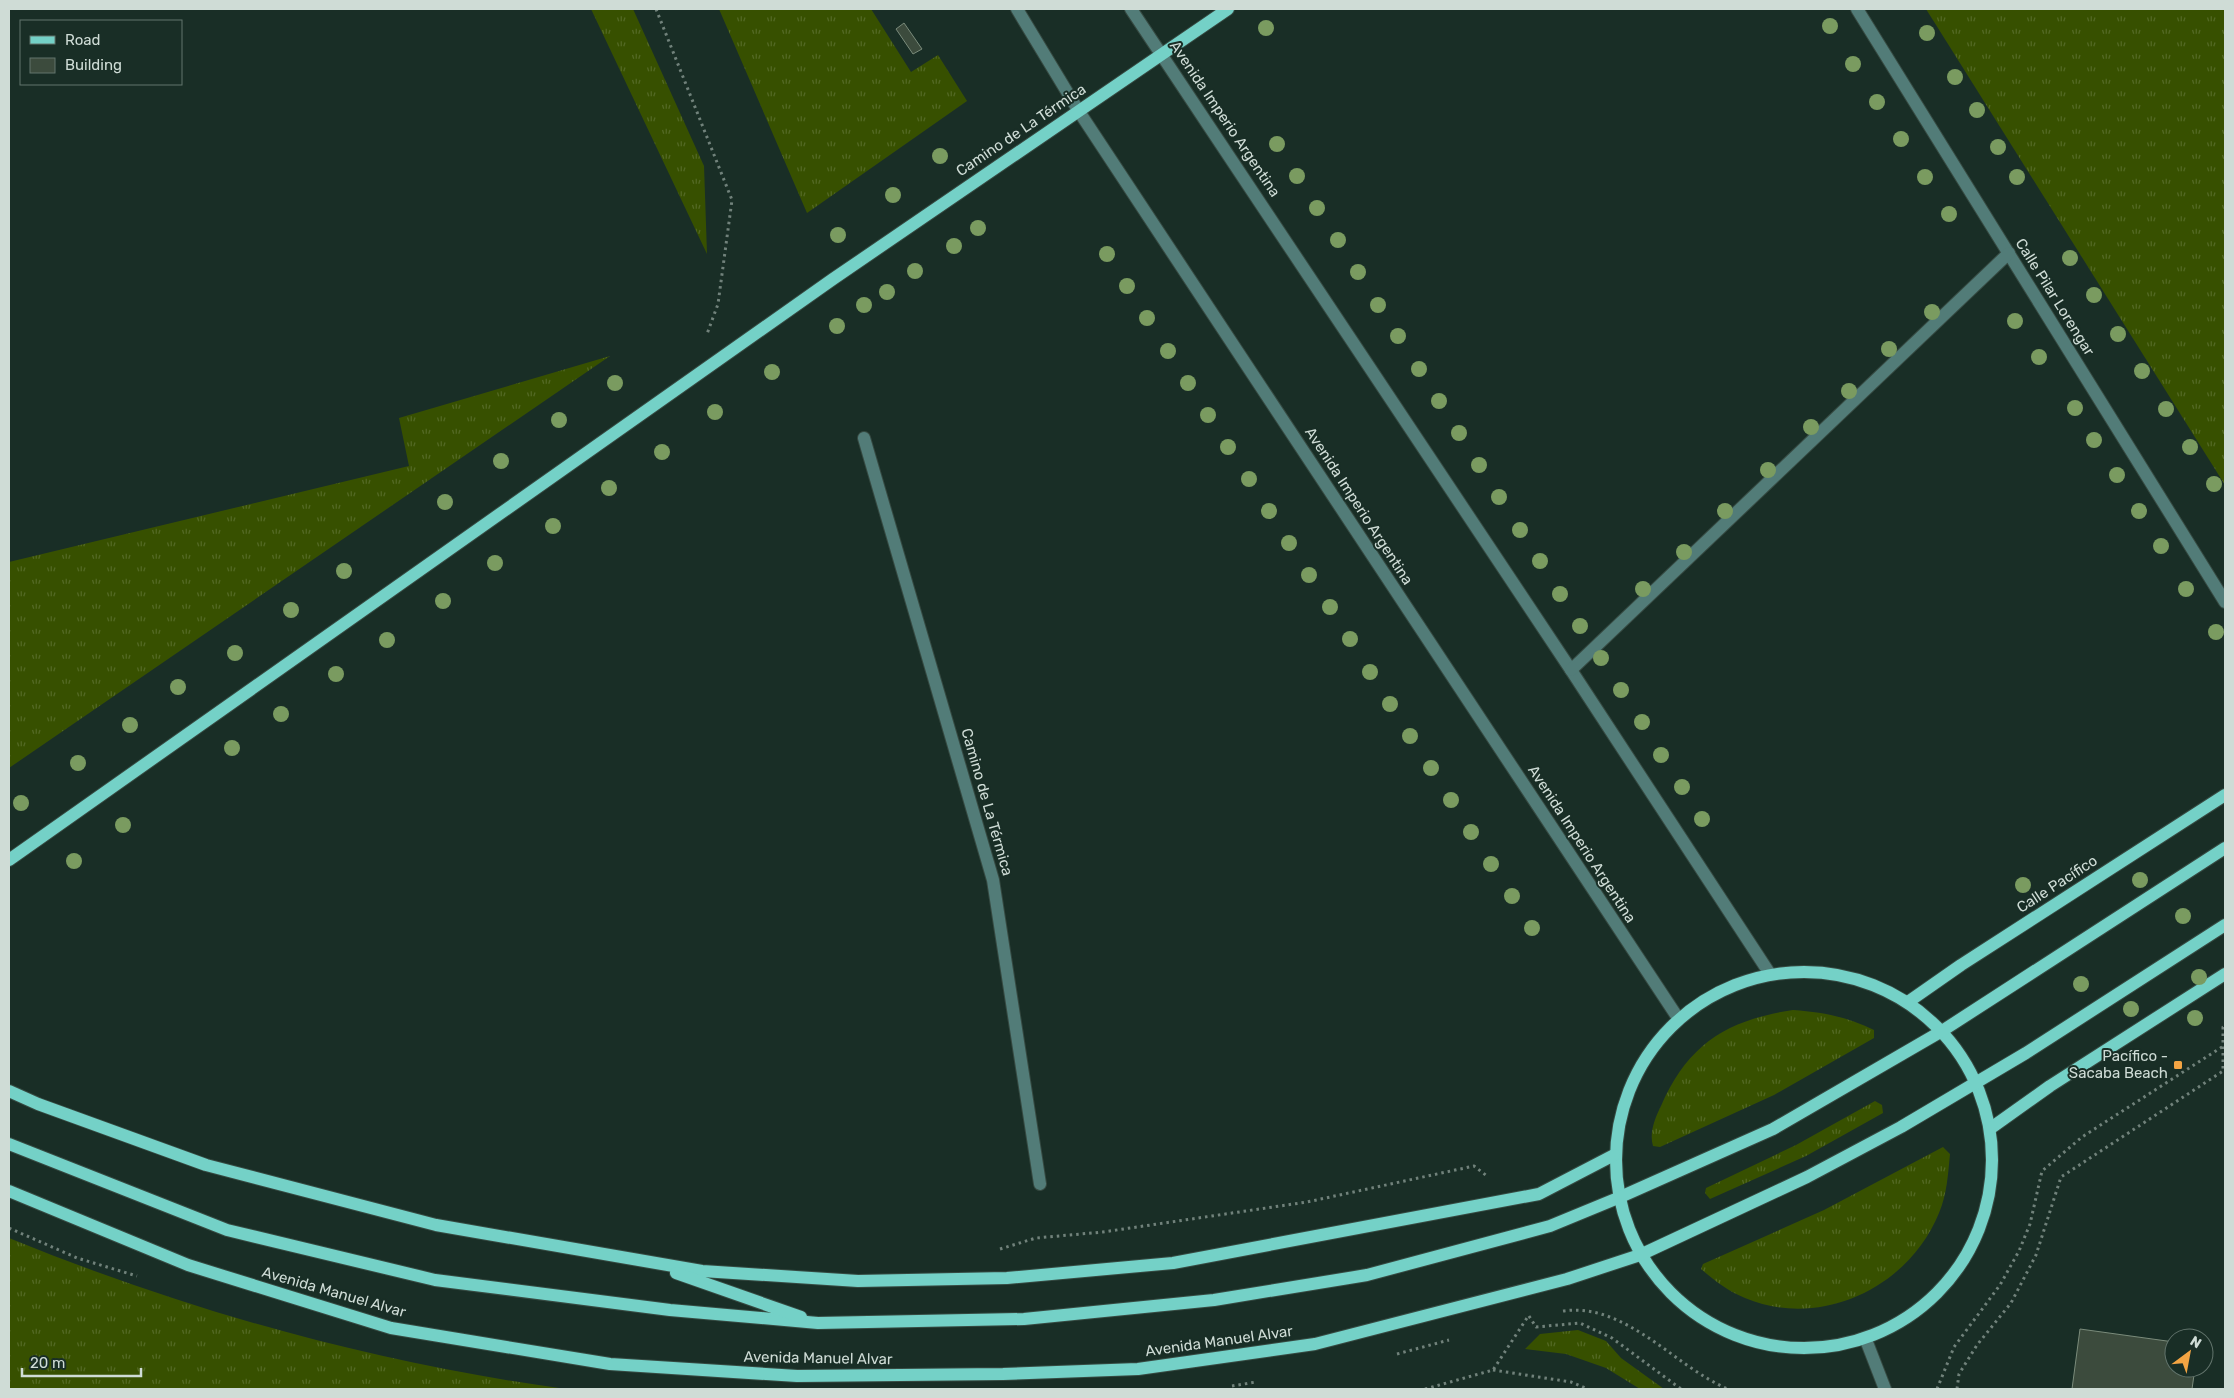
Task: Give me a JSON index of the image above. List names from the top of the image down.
{
  "streets": {
    "main road": ["Camino de La Térmica", "Calle Pacífico", "Avenida Manuel Alvar"],
    "street": ["Avenida Imperio Argentina", "Calle Pilar Lorengar"]
  },
  "crossings": [
    ["Avenida Imperio Argentina", "Camino de La Térmica"]
  ],
  "places": {
    "transit": ["Pacífico - Sacaba Beach"]
  },
  "legend": ["Road", "Building"],
  "scale_bar": "20 m",
  "north": "top right"
}
